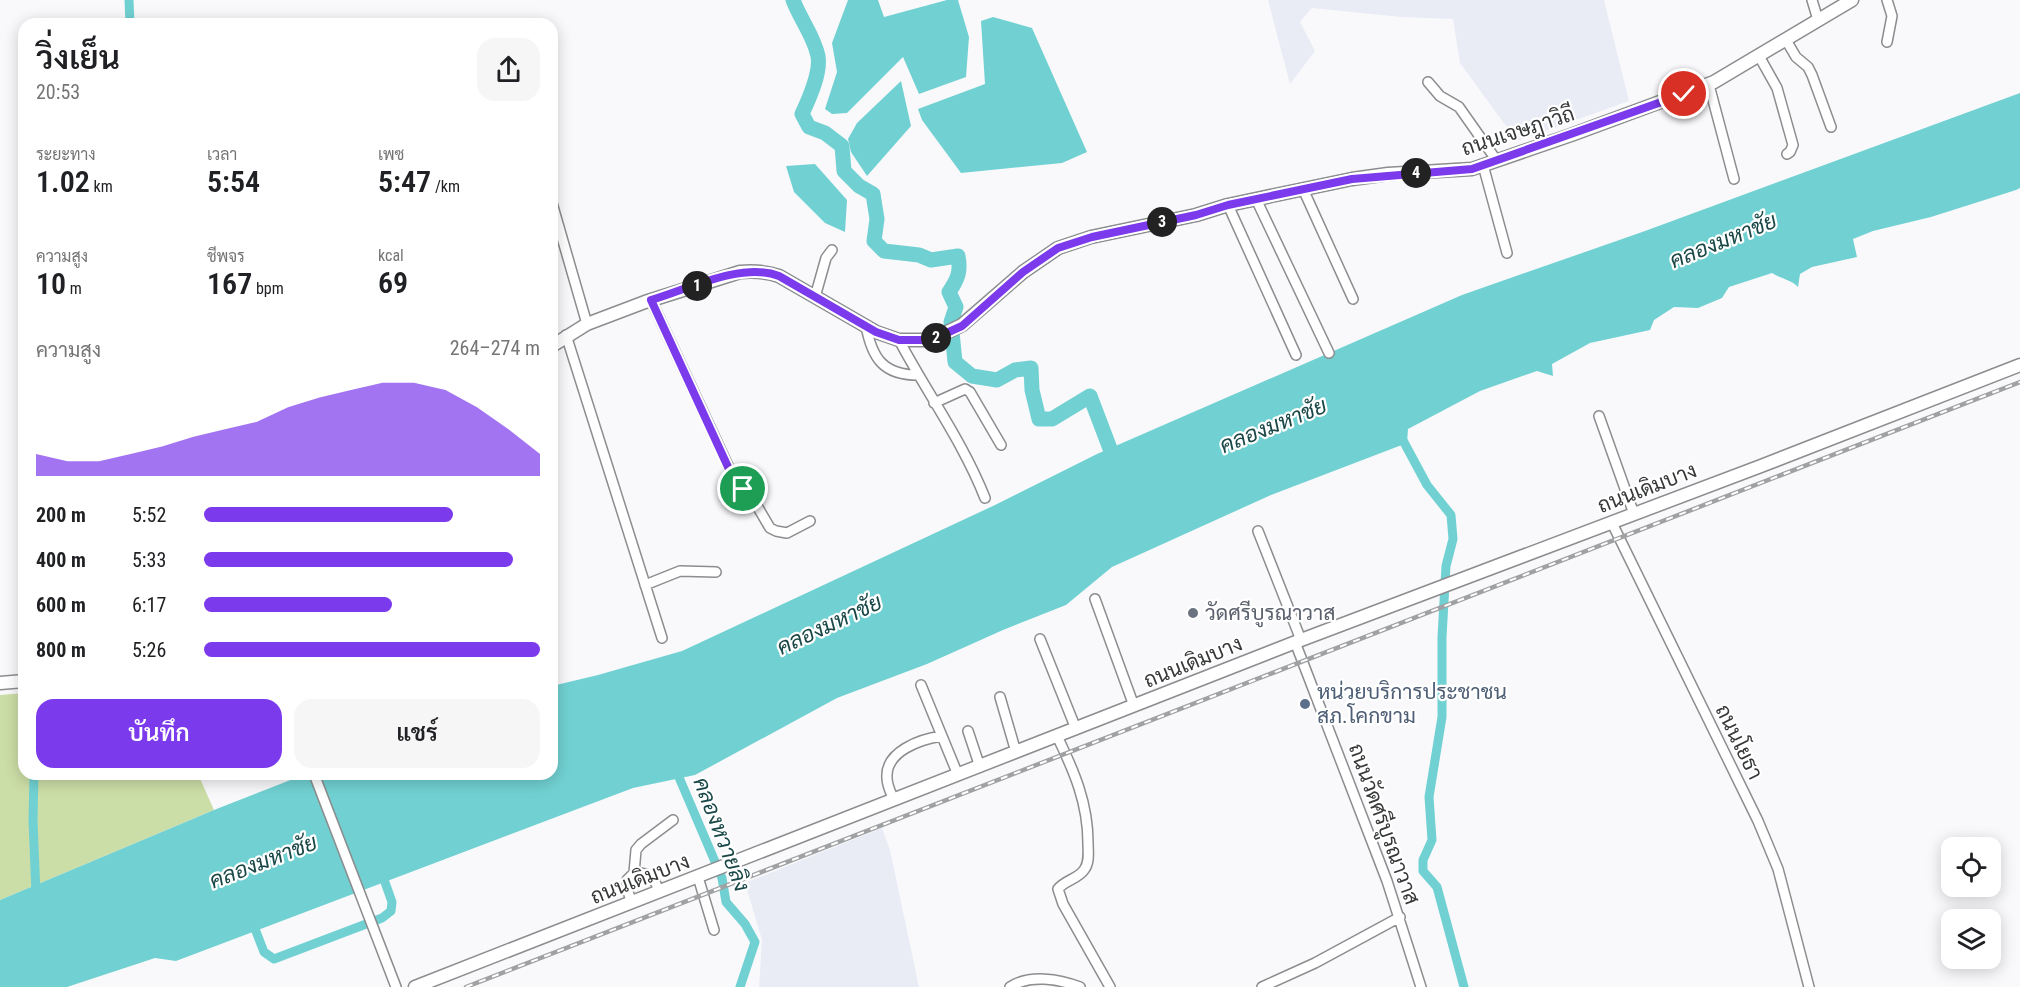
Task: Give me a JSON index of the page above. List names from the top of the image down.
{
  "streets": {
    "street": [
      "ถนนเจษฎาวิถี",
      "ถนนเดิมบาง",
      "ถนนโยธา",
      "ถนนวัดศรีบูรณาวาส"
    ]
  },
  "crossings": [
    ["ถนนเดิมบาง", "ถนนโยธา"],
    ["ถนนเดิมบาง", "ถนนวัดศรีบูรณาวาส"]
  ],
  "water": ["คลองมหาชัย", "คลองหวายลิง"],
  "places": ["วัดศรีบูรณาวาส", "หน่วยบริการประชาชน สภ.โคกขาม"],
  "page": {
    "heading": ["วิ่งเย็น", "20:53"],
    "stats": [
      ["ระยะทาง", "1.02 km"],
      ["เวลา", "5:54"],
      ["เพซ", "5:47 /km"],
      ["ความสูง", "10 m"],
      ["ชีพจร", "167 bpm"],
      ["kcal", "69"]
    ],
    "pins": [
      "4",
      "3",
      "1",
      "2"
    ],
    "chart": ["ความสูง", "264–274 m"],
    "list": [
      {
        "name": "200 m",
        "note": "5:52"
      },
      {
        "name": "400 m",
        "note": "5:33"
      },
      {
        "name": "600 m",
        "note": "6:17"
      },
      {
        "name": "800 m",
        "note": "5:26"
      }
    ],
    "buttons": ["บันทึก", "แชร์"]
  }
}
